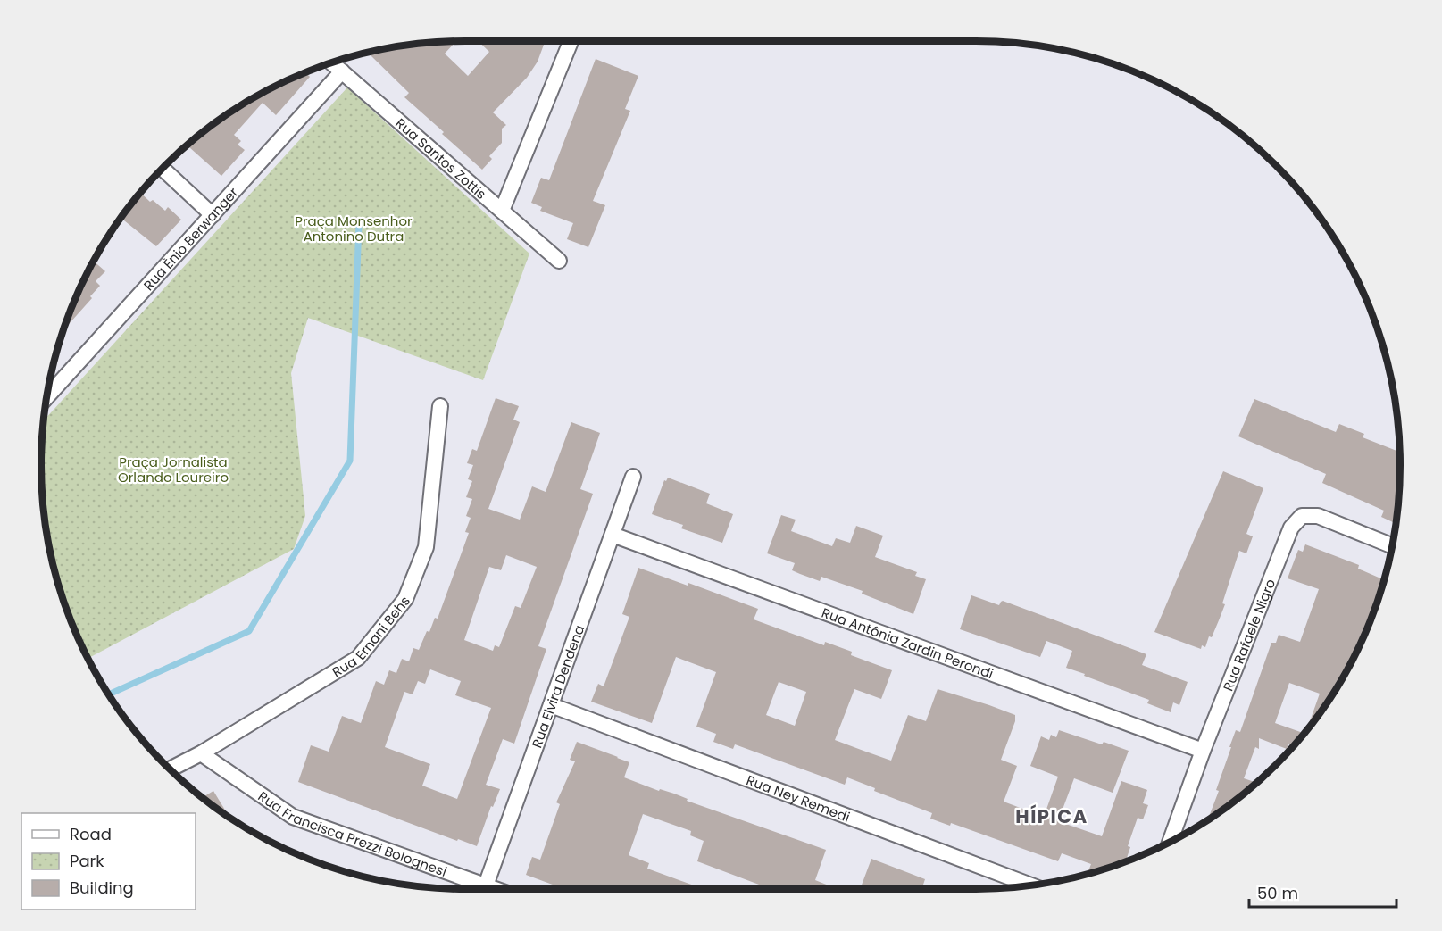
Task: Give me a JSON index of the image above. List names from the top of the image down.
{
  "streets": {
    "street": [
      "Rua Santos Zottis",
      "Rua Ênio Berwanger",
      "Rua Ernani Behs",
      "Rua Rafaele Nigro",
      "Rua Antônia Zardin Perondi",
      "Rua Elvira Dendena",
      "Rua Ney Remedi",
      "Rua Francisca Prezzi Bolognesi"
    ]
  },
  "crossings": [
    ["Rua Santos Zottis", "Rua Ênio Berwanger"],
    ["Rua Ernani Behs", "Rua Francisca Prezzi Bolognesi"],
    ["Rua Rafaele Nigro", "Rua Antônia Zardin Perondi"],
    ["Rua Antônia Zardin Perondi", "Rua Elvira Dendena"],
    ["Rua Elvira Dendena", "Rua Ney Remedi"]
  ],
  "districts": ["HÍPICA"],
  "parks": ["Praça Monsenhor Antonino Dutra", "Praça Jornalista Orlando Loureiro"],
  "legend": ["Road", "Park", "Building"],
  "scale_bar": "50 m"
}
